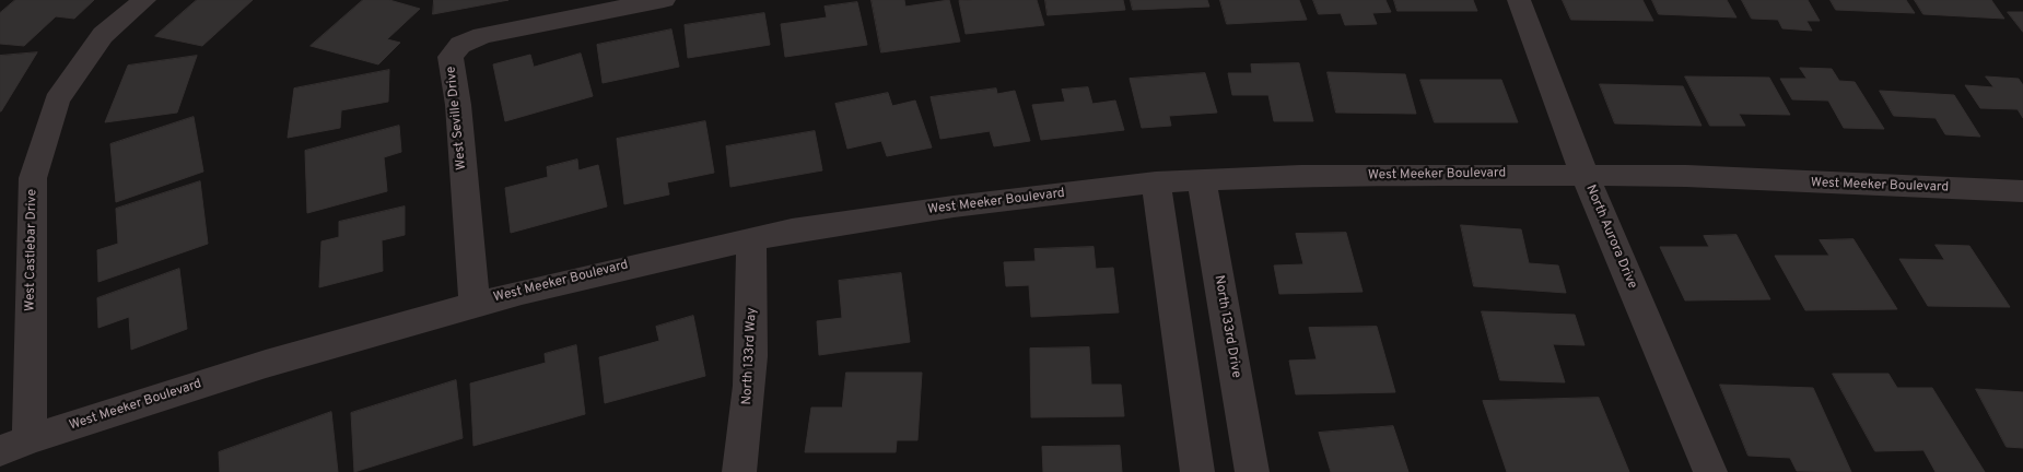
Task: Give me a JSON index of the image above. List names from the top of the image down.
{
  "streets": {
    "street": [
      "West Seville Drive",
      "West Meeker Boulevard",
      "North Aurora Drive",
      "West Castlebar Drive",
      "North 133rd Drive",
      "North 133rd Way"
    ]
  },
  "crossings": [
    ["West Seville Drive", "West Meeker Boulevard"],
    ["West Meeker Boulevard", "North Aurora Drive"],
    ["West Meeker Boulevard", "West Castlebar Drive"],
    ["West Meeker Boulevard", "North 133rd Drive"],
    ["West Meeker Boulevard", "North 133rd Way"]
  ]
}
